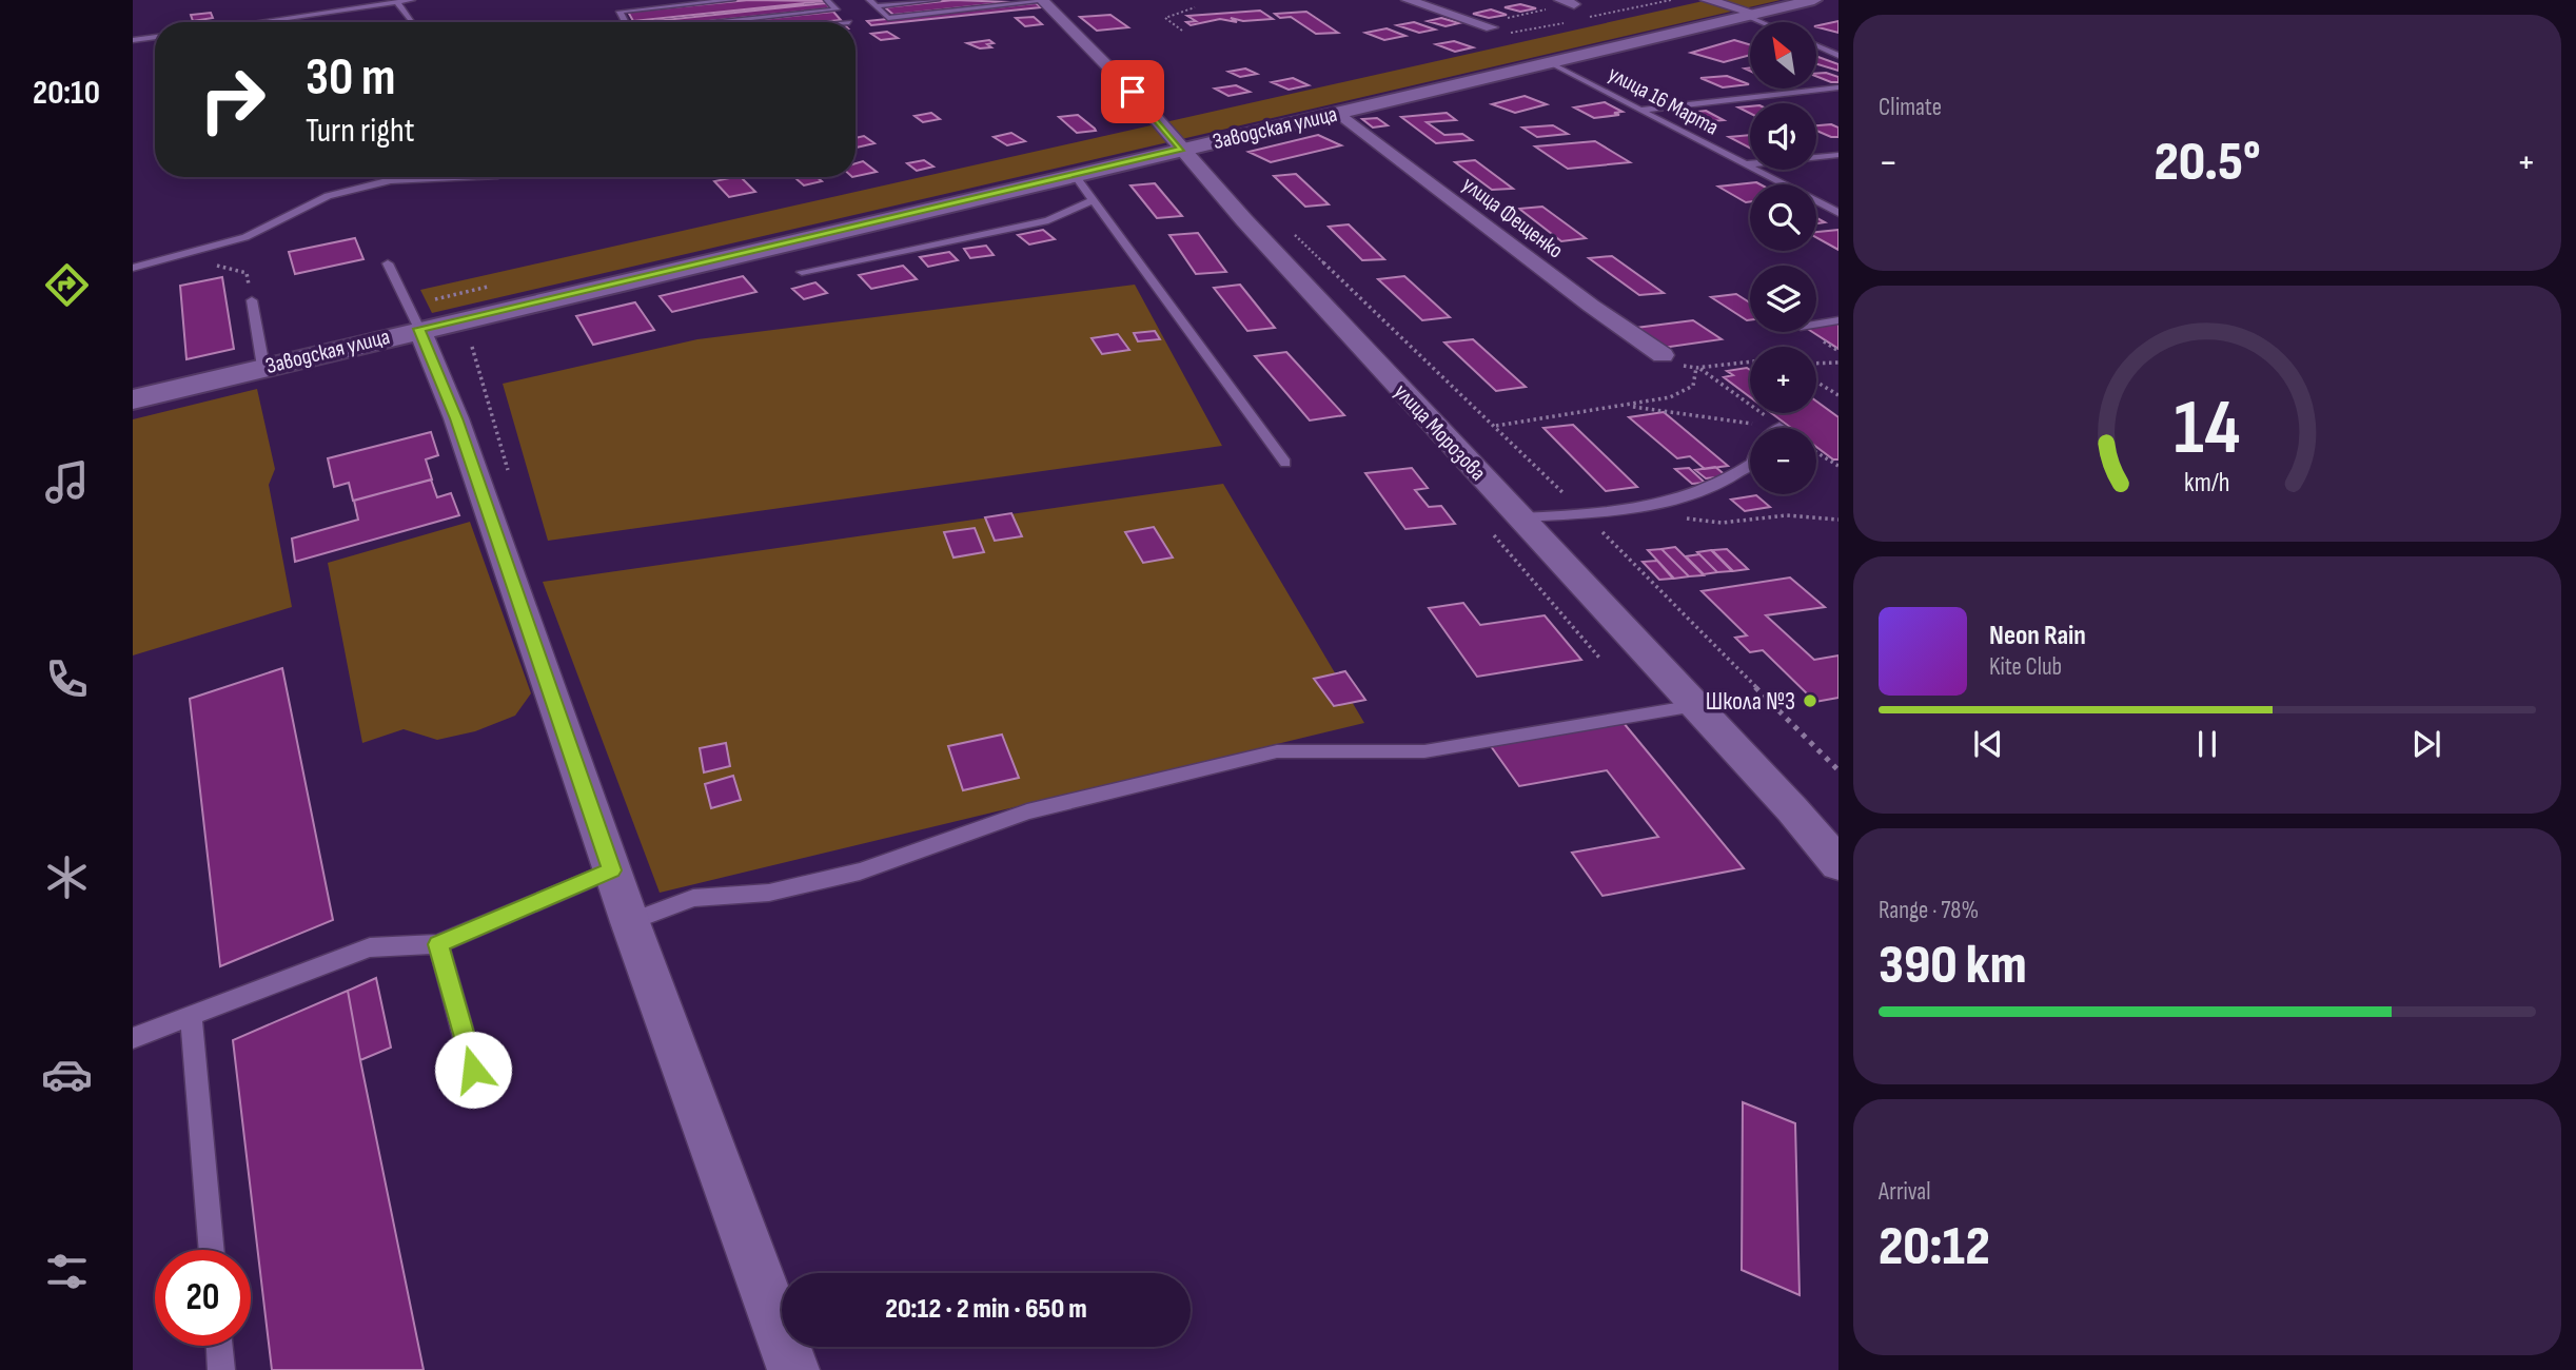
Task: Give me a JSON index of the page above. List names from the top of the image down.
{
  "streets": {
    "street": ["Заводская улица", "улица Фещенко", "улица Морозова"],
    "lane": ["улица 16 Марта"]
  },
  "crossings": [
    ["улица 16 Марта", "Заводская улица"],
    ["Заводская улица", "улица Фещенко"],
    ["Заводская улица", "улица Морозова"]
  ],
  "places": ["Школа №3"],
  "north": "top left",
  "page": {
    "tabs": "20:10",
    "tile": [
      "Climate",
      ["Range · 78%", "390 km"],
      ["Arrival", "20:12"]
    ],
    "map_buttons": ["+", "−"],
    "turn": ["30 m", "Turn right"],
    "heat": ["−", "20.5°", "+"],
    "song": ["Neon Rain", "Kite Club"],
    "limit": "20",
    "trip": "20:12 · 2 min · 650 m",
    "gauge": ["14", "km/h"]
  }
}
